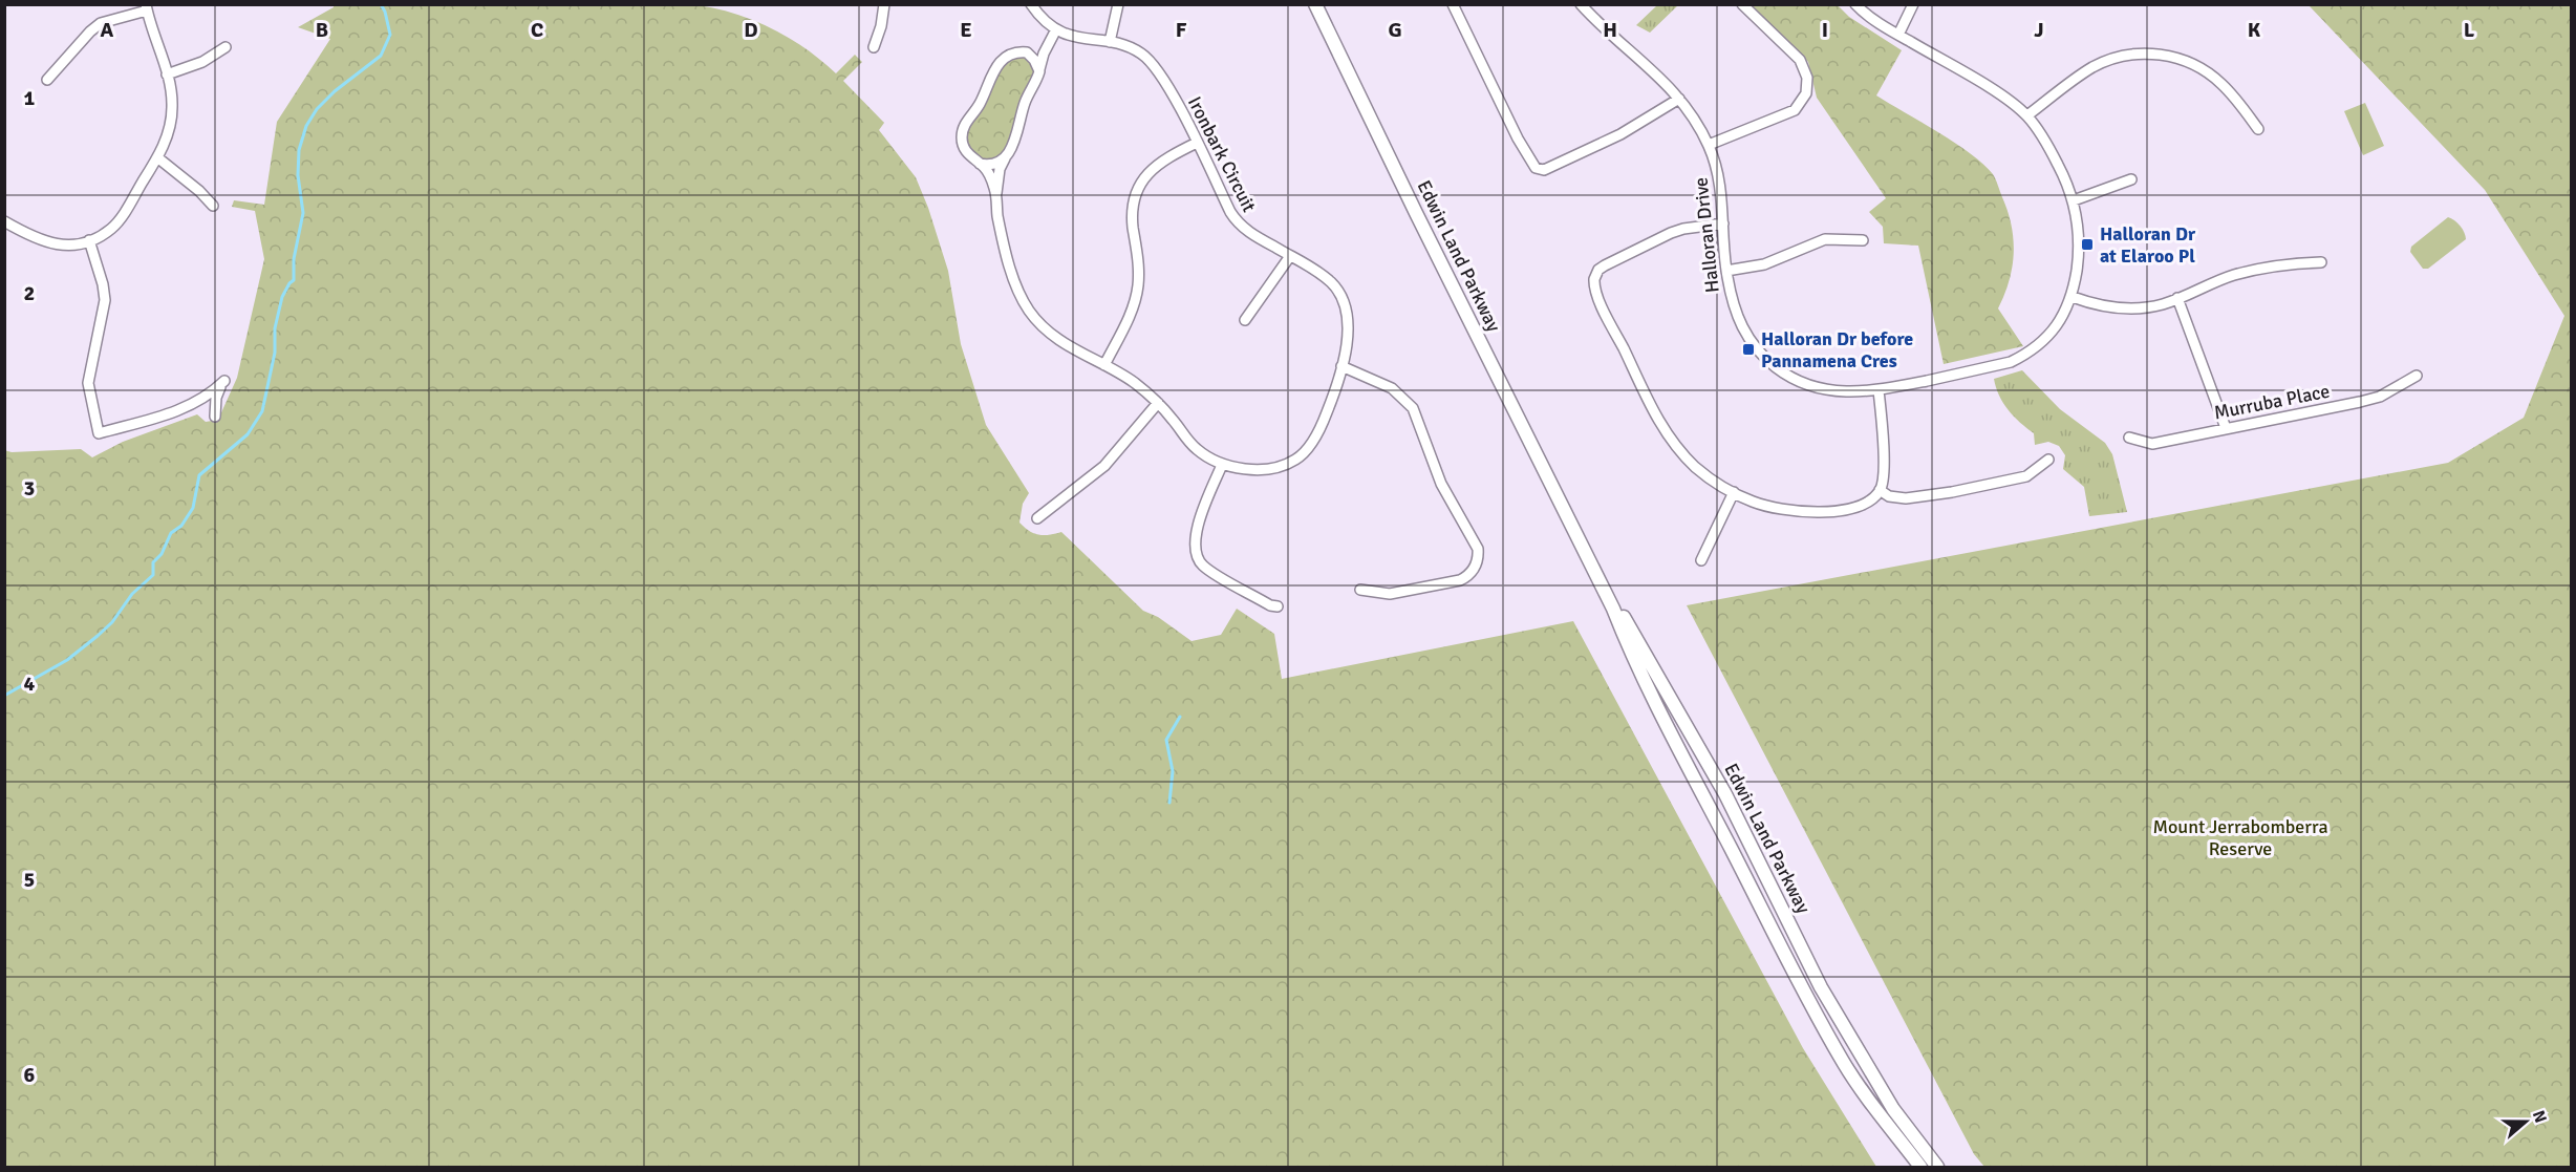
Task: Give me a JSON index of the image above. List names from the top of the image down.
{
  "streets": {
    "main road": ["Edwin Land Parkway"],
    "street": ["Ironbark Circuit", "Halloran Drive", "Murruba Place"]
  },
  "parks": ["Mount Jerrabomberra Reserve"],
  "places": {
    "transit": ["Halloran Dr at Elaroo Pl", "Halloran Dr before Pannamena Cres"]
  },
  "north": "right",
  "grid": {
    "columns": [
      "A",
      "B",
      "C",
      "D",
      "E",
      "F",
      "G",
      "H",
      "I",
      "J",
      "K",
      "L"
    ],
    "rows": [
      "1",
      "2",
      "3",
      "4",
      "5",
      "6"
    ]
  }
}
